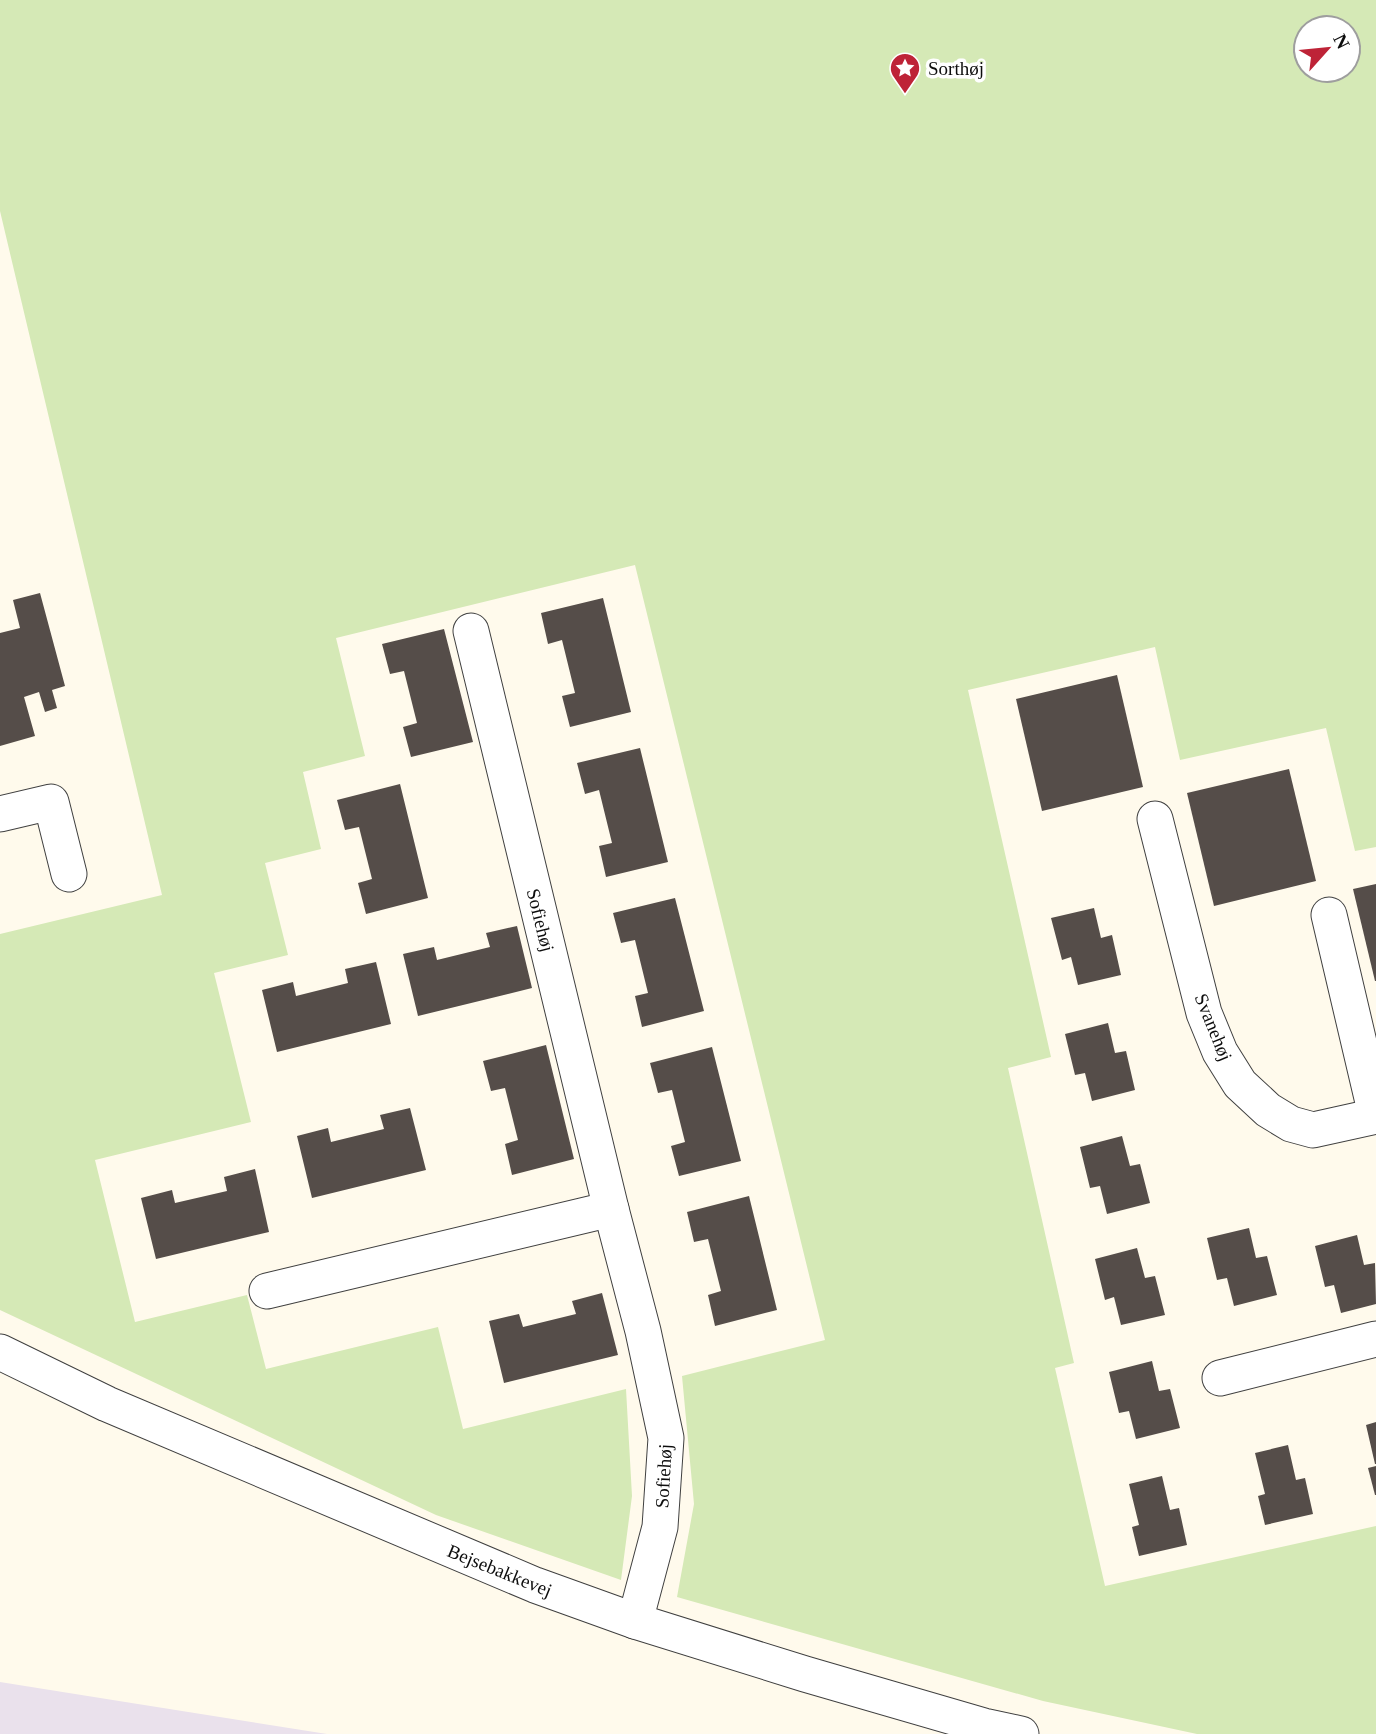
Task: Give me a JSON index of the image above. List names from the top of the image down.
{
  "streets": {
    "street": ["Sofiehøj", "Svanehøj", "Bejsebakkevej"]
  },
  "crossings": [
    ["Sofiehøj", "Bejsebakkevej"]
  ],
  "places": {
    "place": ["Sorthøj"]
  },
  "north": "top right"
}
